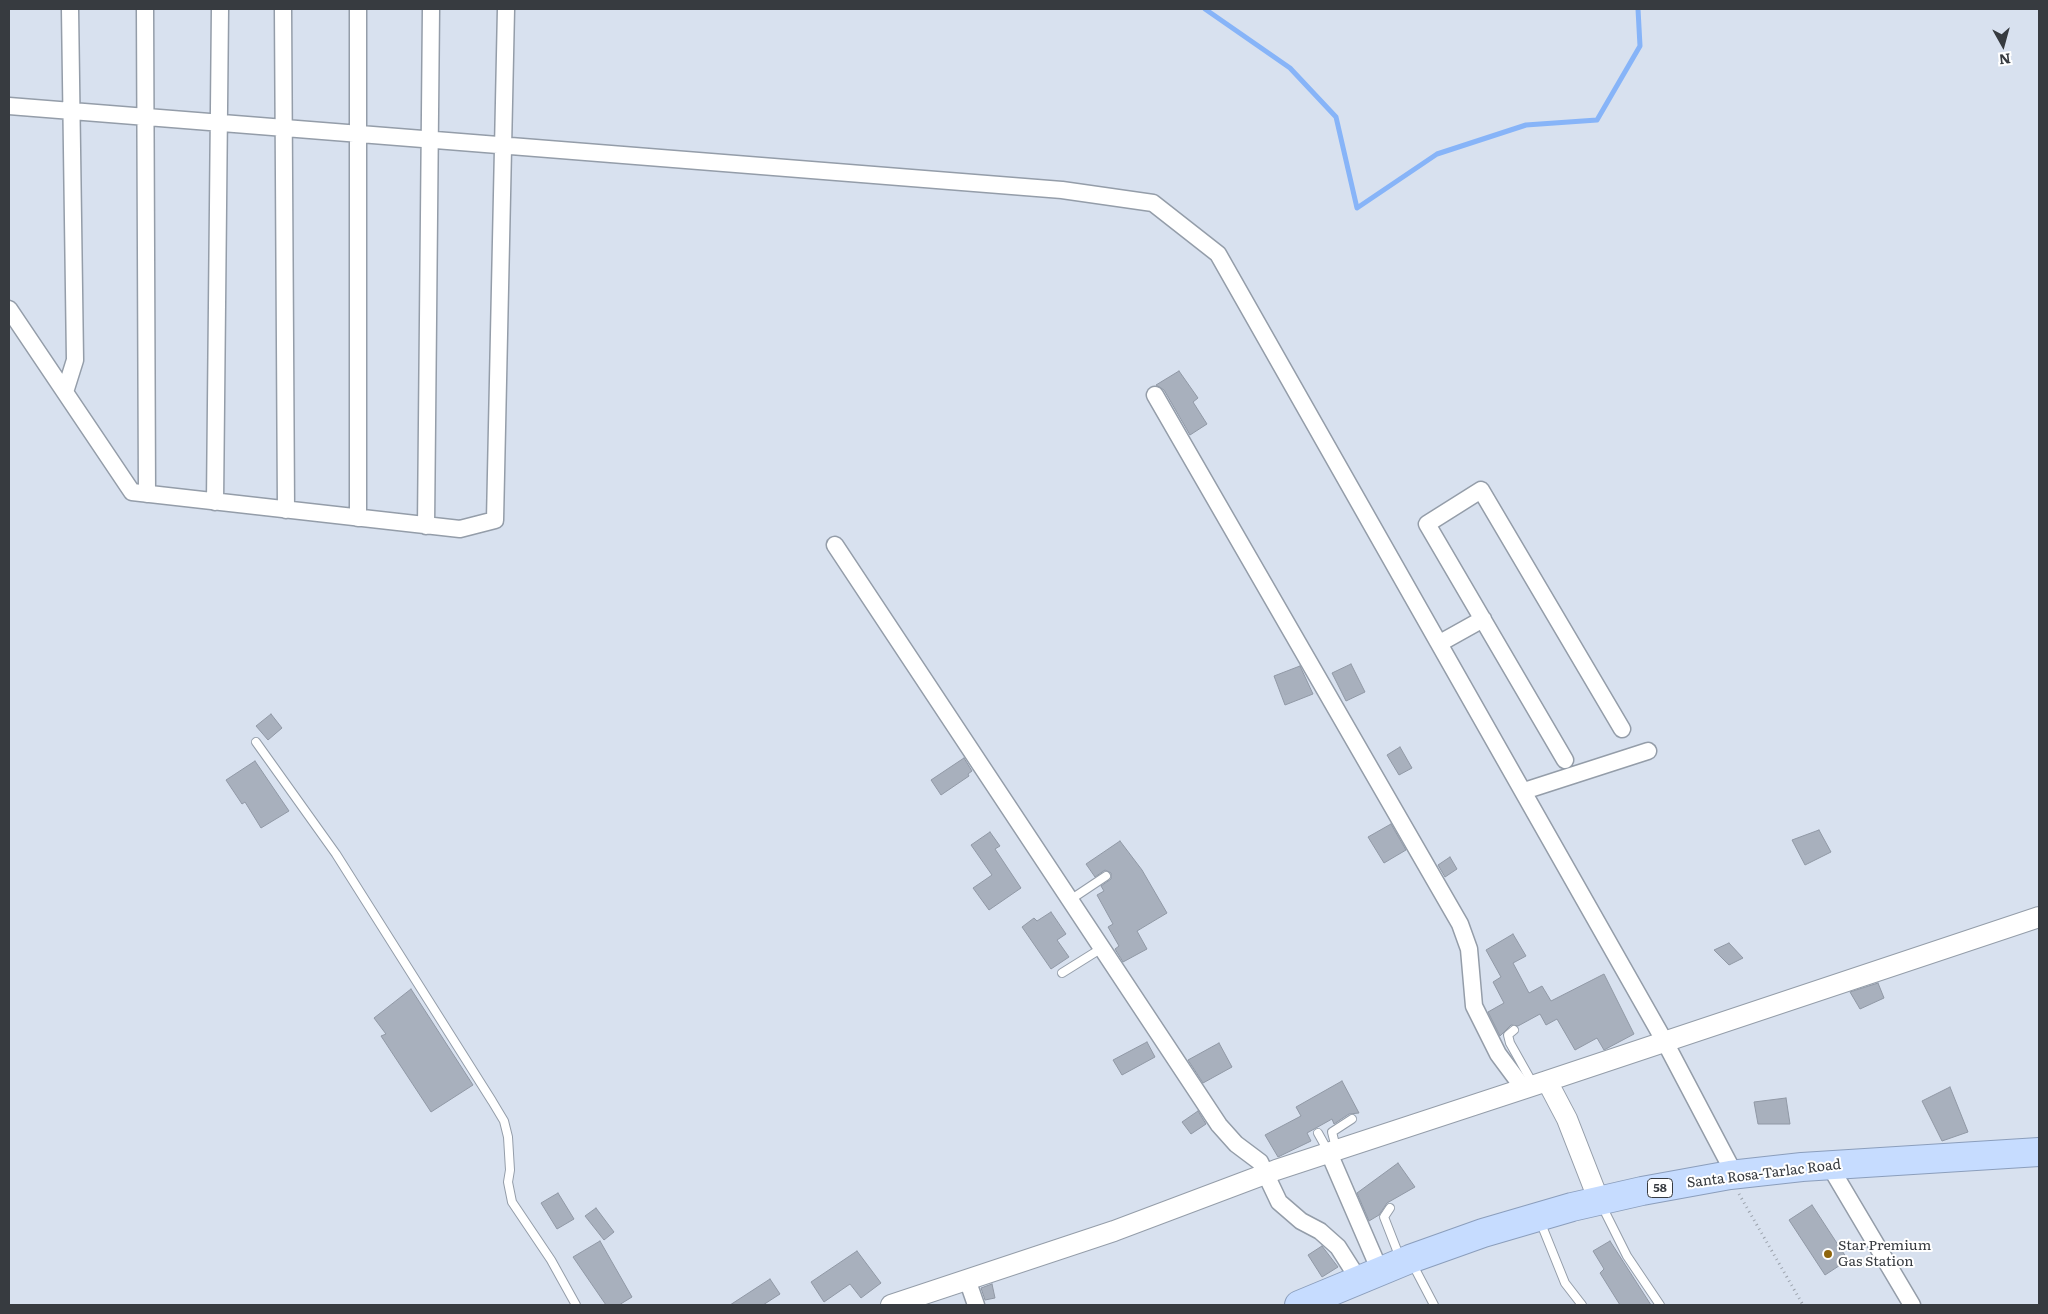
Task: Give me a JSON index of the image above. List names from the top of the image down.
{
  "streets": {
    "highway": ["Santa Rosa-Tarlac Road", "58"]
  },
  "places": ["Star Premium Gas Station"],
  "north": "bottom"
}
